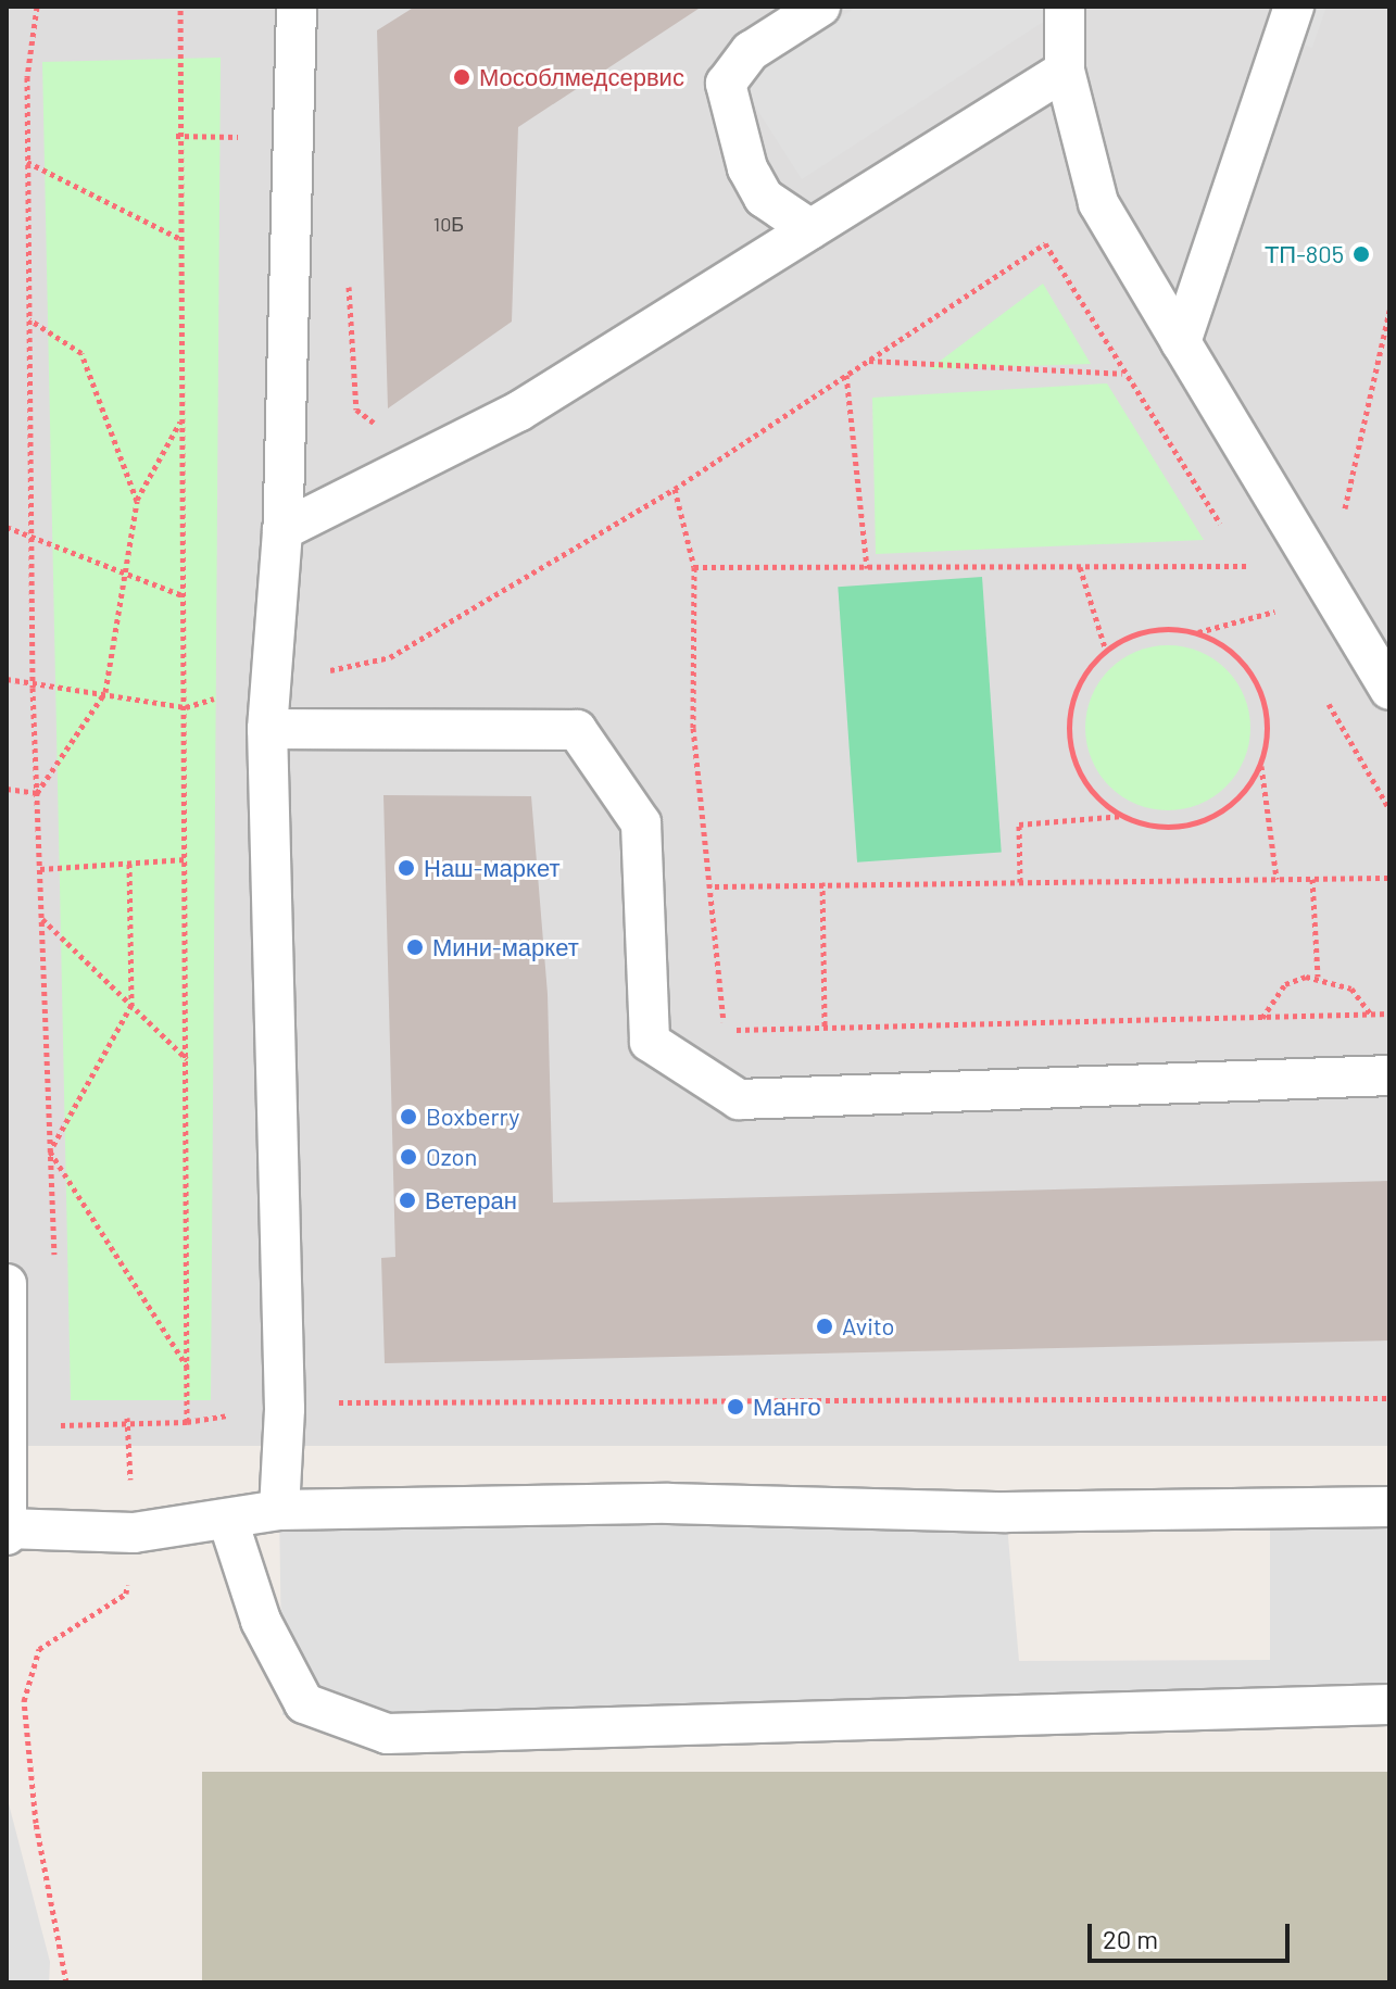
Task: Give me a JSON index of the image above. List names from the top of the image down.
{
  "places": [
    "Мособлмедсервис",
    "ТП-805",
    "Наш-маркет",
    "Мини-маркет",
    "Boxberry",
    "Ozon",
    "Ветеран",
    "Avito",
    "Манго"
  ],
  "house_numbers": ["10Б"],
  "scale_bar": "20 m"
}
